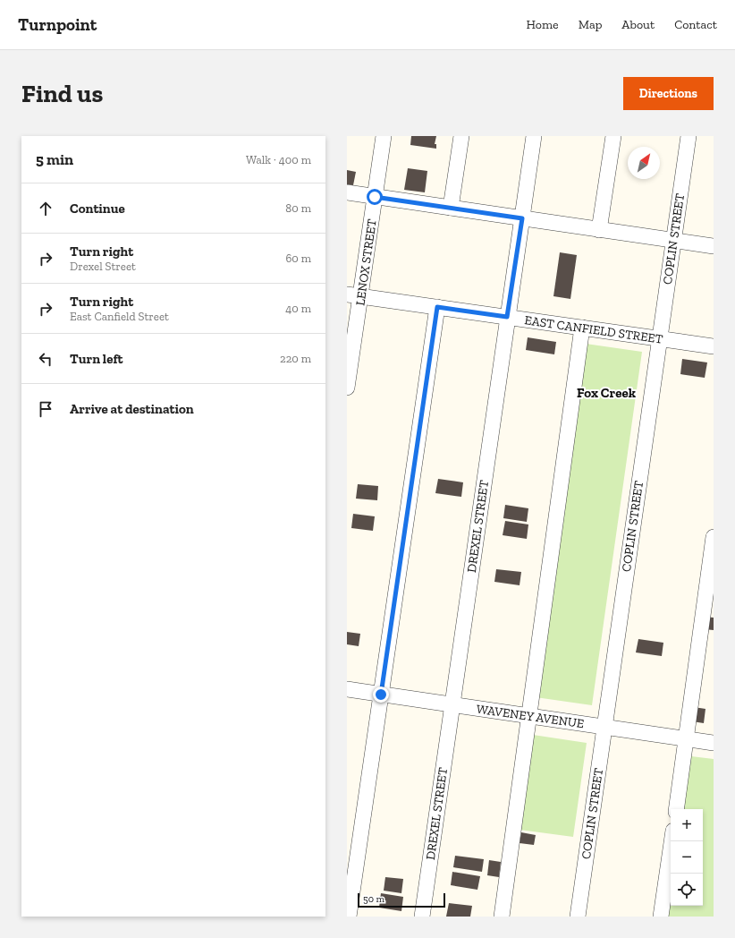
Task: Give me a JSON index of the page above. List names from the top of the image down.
{
  "streets": {
    "street": [
      "COPLIN STREET",
      "LENOX STREET",
      "EAST CANFIELD STREET",
      "DREXEL STREET",
      "WAVENEY AVENUE"
    ]
  },
  "crossings": [
    ["COPLIN STREET", "EAST CANFIELD STREET"],
    ["COPLIN STREET", "WAVENEY AVENUE"],
    ["LENOX STREET", "EAST CANFIELD STREET"],
    ["EAST CANFIELD STREET", "DREXEL STREET"],
    ["DREXEL STREET", "WAVENEY AVENUE"]
  ],
  "districts": ["Fox Creek"],
  "scale_bar": "50 m",
  "north": "top right",
  "page": {
    "header": "Turnpoint",
    "nav": [
      "Home",
      "Map",
      "About",
      "Contact"
    ],
    "buttons": "Directions",
    "title": "Find us",
    "heading": ["5 min", "Walk · 400 m"],
    "list": [
      ["Continue", "80 m"],
      ["Turn right", "Drexel Street", "60 m"],
      ["Turn right", "East Canfield Street", "40 m"],
      ["Turn left", "220 m"],
      "Arrive at destination"
    ],
    "map_buttons": ["+", "−"],
    "scale": "50 m"
  }
}
